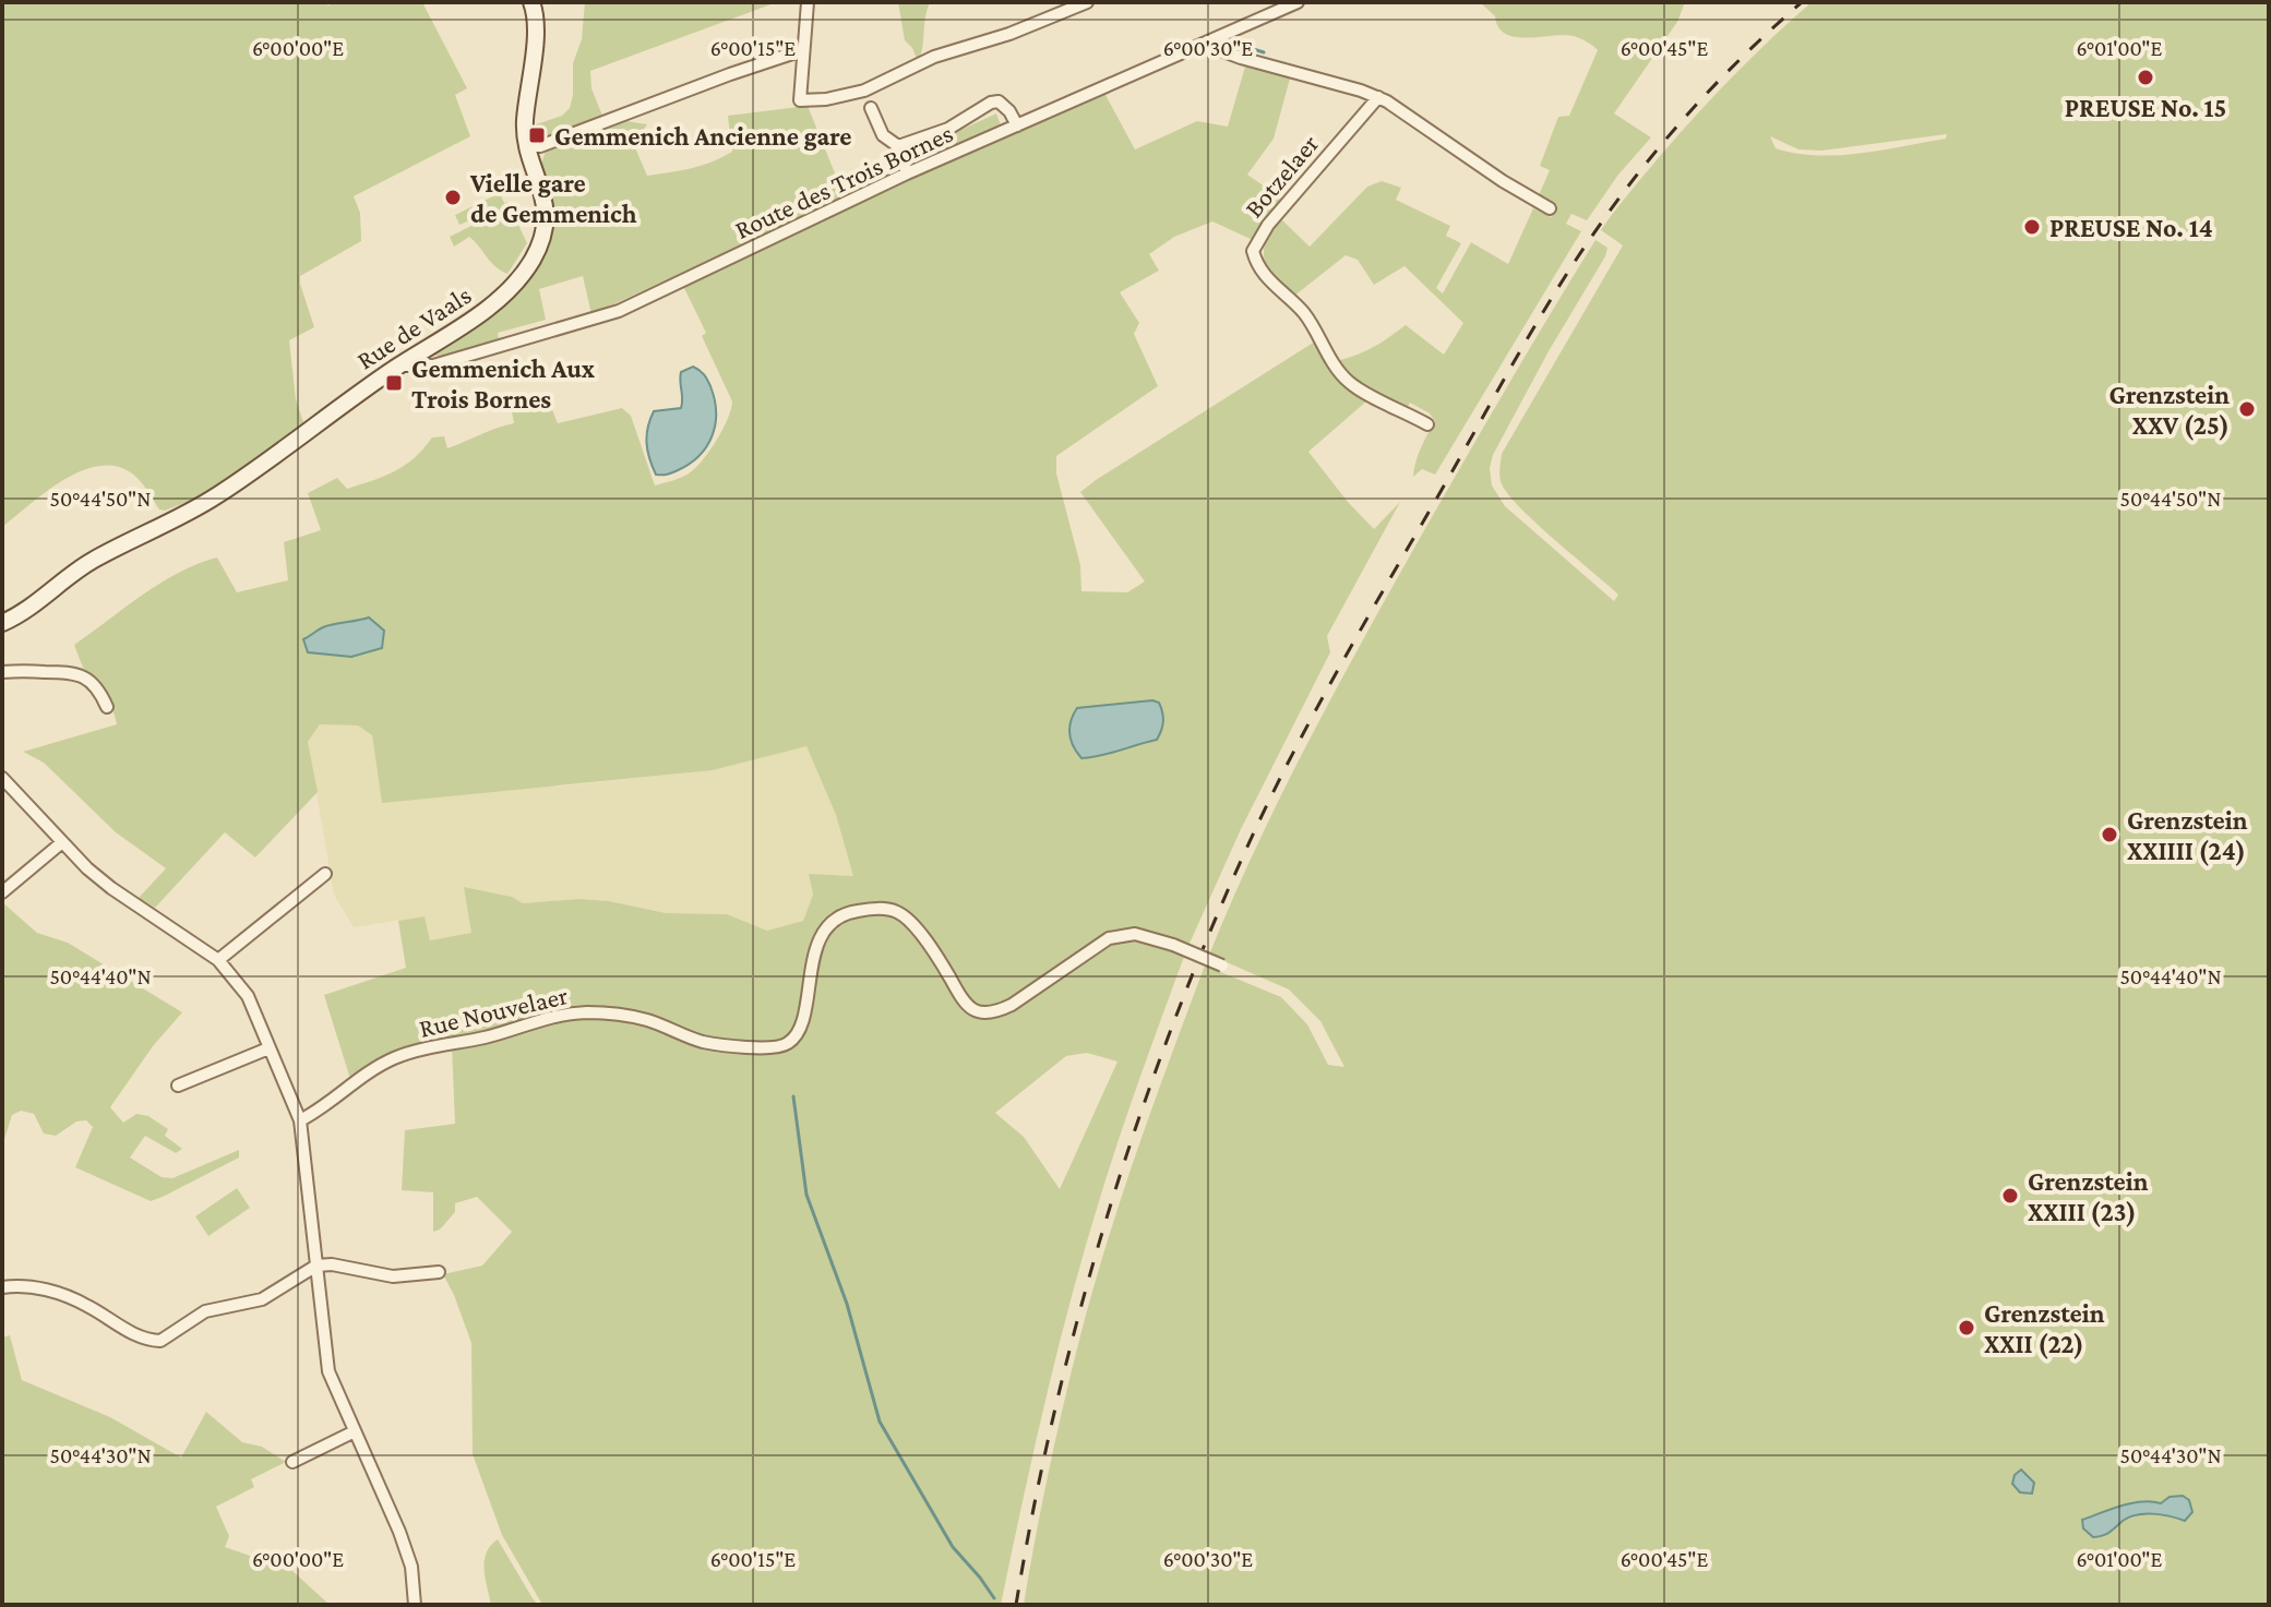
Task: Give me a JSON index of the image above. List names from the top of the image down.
{
  "streets": {
    "main road": ["Rue de Vaals"],
    "street": ["Botzelaer", "Route des Trois Bornes", "Rue Nouvelaer"]
  },
  "crossings": [
    ["Route des Trois Bornes", "Rue de Vaals"]
  ],
  "places": {
    "other": [
      "PREUSE No. 15",
      "Vielle gare de Gemmenich",
      "PREUSE No. 14",
      "Grenzstein XXV (25)",
      "Grenzstein XXIIII (24)",
      "Grenzstein XXIII (23)",
      "Grenzstein XXII (22)"
    ],
    "transit": ["Gemmenich Ancienne gare", "Gemmenich Aux Trois Bornes"]
  },
  "coordinates": [
    "6°00'00\"E",
    "6°00'15\"E",
    "6°00'30\"E",
    "6°00'45\"E",
    "6°01'00\"E",
    "50°44'50\"N",
    "50°44'40\"N",
    "50°44'30\"N"
  ]
}
